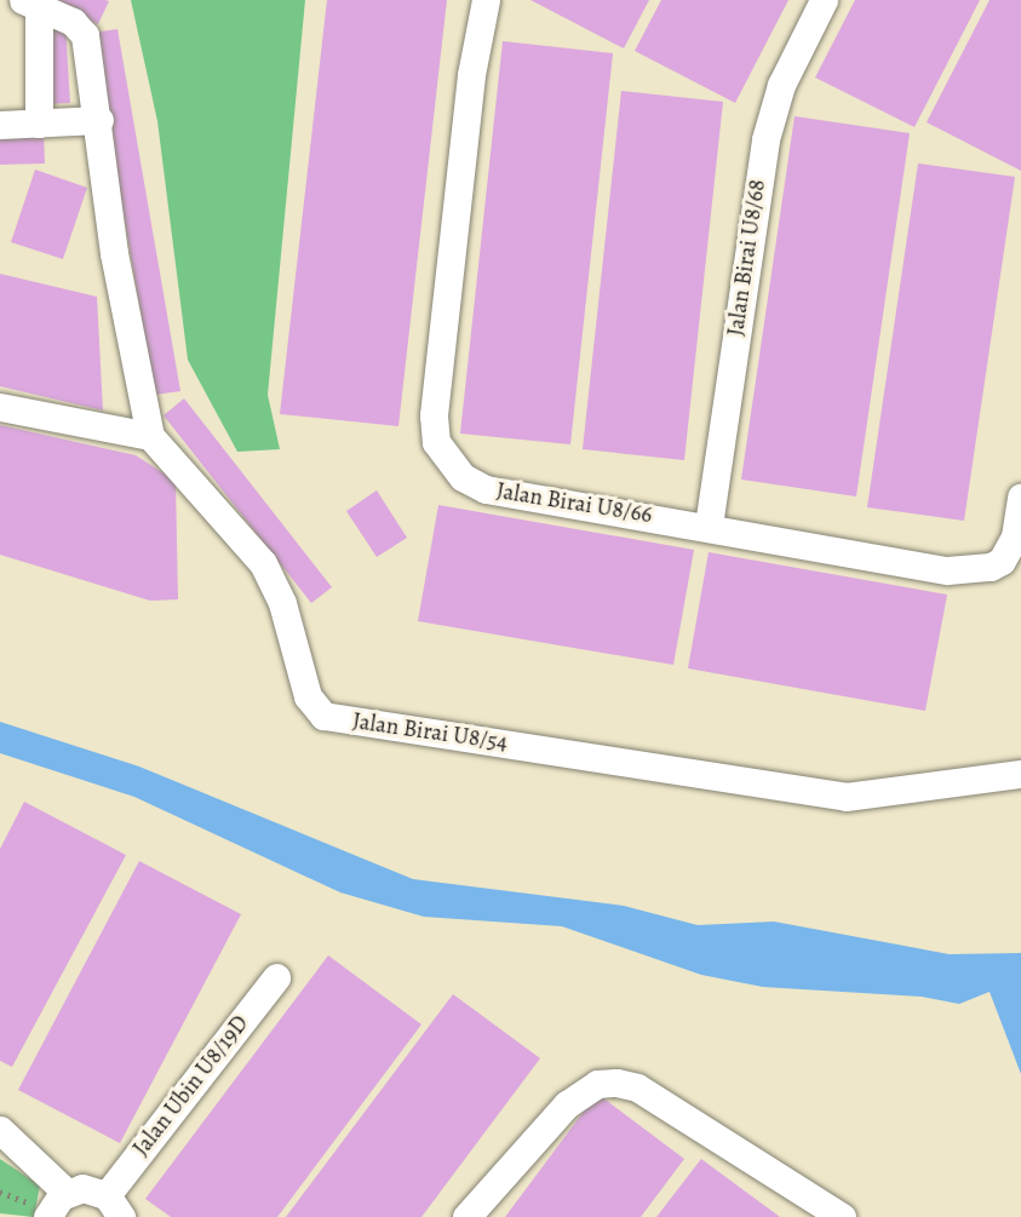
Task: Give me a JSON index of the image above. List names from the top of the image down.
{
  "streets": {
    "street": [
      "Jalan Birai U8/68",
      "Jalan Birai U8/66",
      "Jalan Birai U8/54",
      "Jalan Ubin U8/19D"
    ]
  },
  "crossings": [
    ["Jalan Birai U8/68", "Jalan Birai U8/66"]
  ]
}
